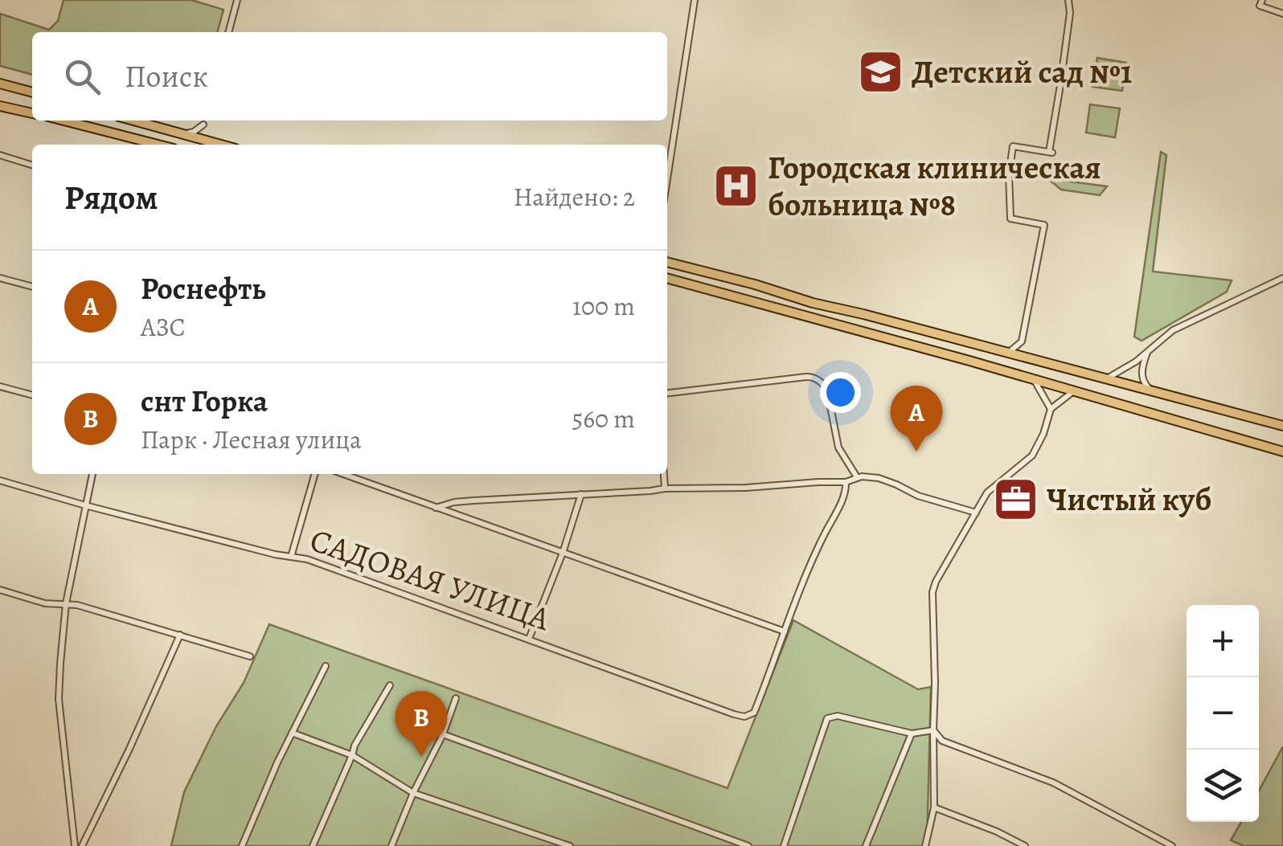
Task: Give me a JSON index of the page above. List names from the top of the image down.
{
  "streets": {
    "street": ["САДОВАЯ УЛИЦА"]
  },
  "places": {
    "school or university": ["Детский сад №1"],
    "hospital": ["Городская клиническая больница №8"],
    "office": ["Чистый куб"]
  },
  "page": {
    "search": "Поиск",
    "heading": ["Рядом", "Найдено: 2"],
    "list": [
      {
        "mark": "A",
        "name": "Роснефть",
        "note": "АЗС",
        "value": "100 m"
      },
      {
        "mark": "B",
        "name": "снт Горка",
        "note": "Парк · Лесная улица",
        "value": "560 m"
      }
    ],
    "pins": ["A", "B"],
    "map_buttons": ["+", "−"]
  }
}
